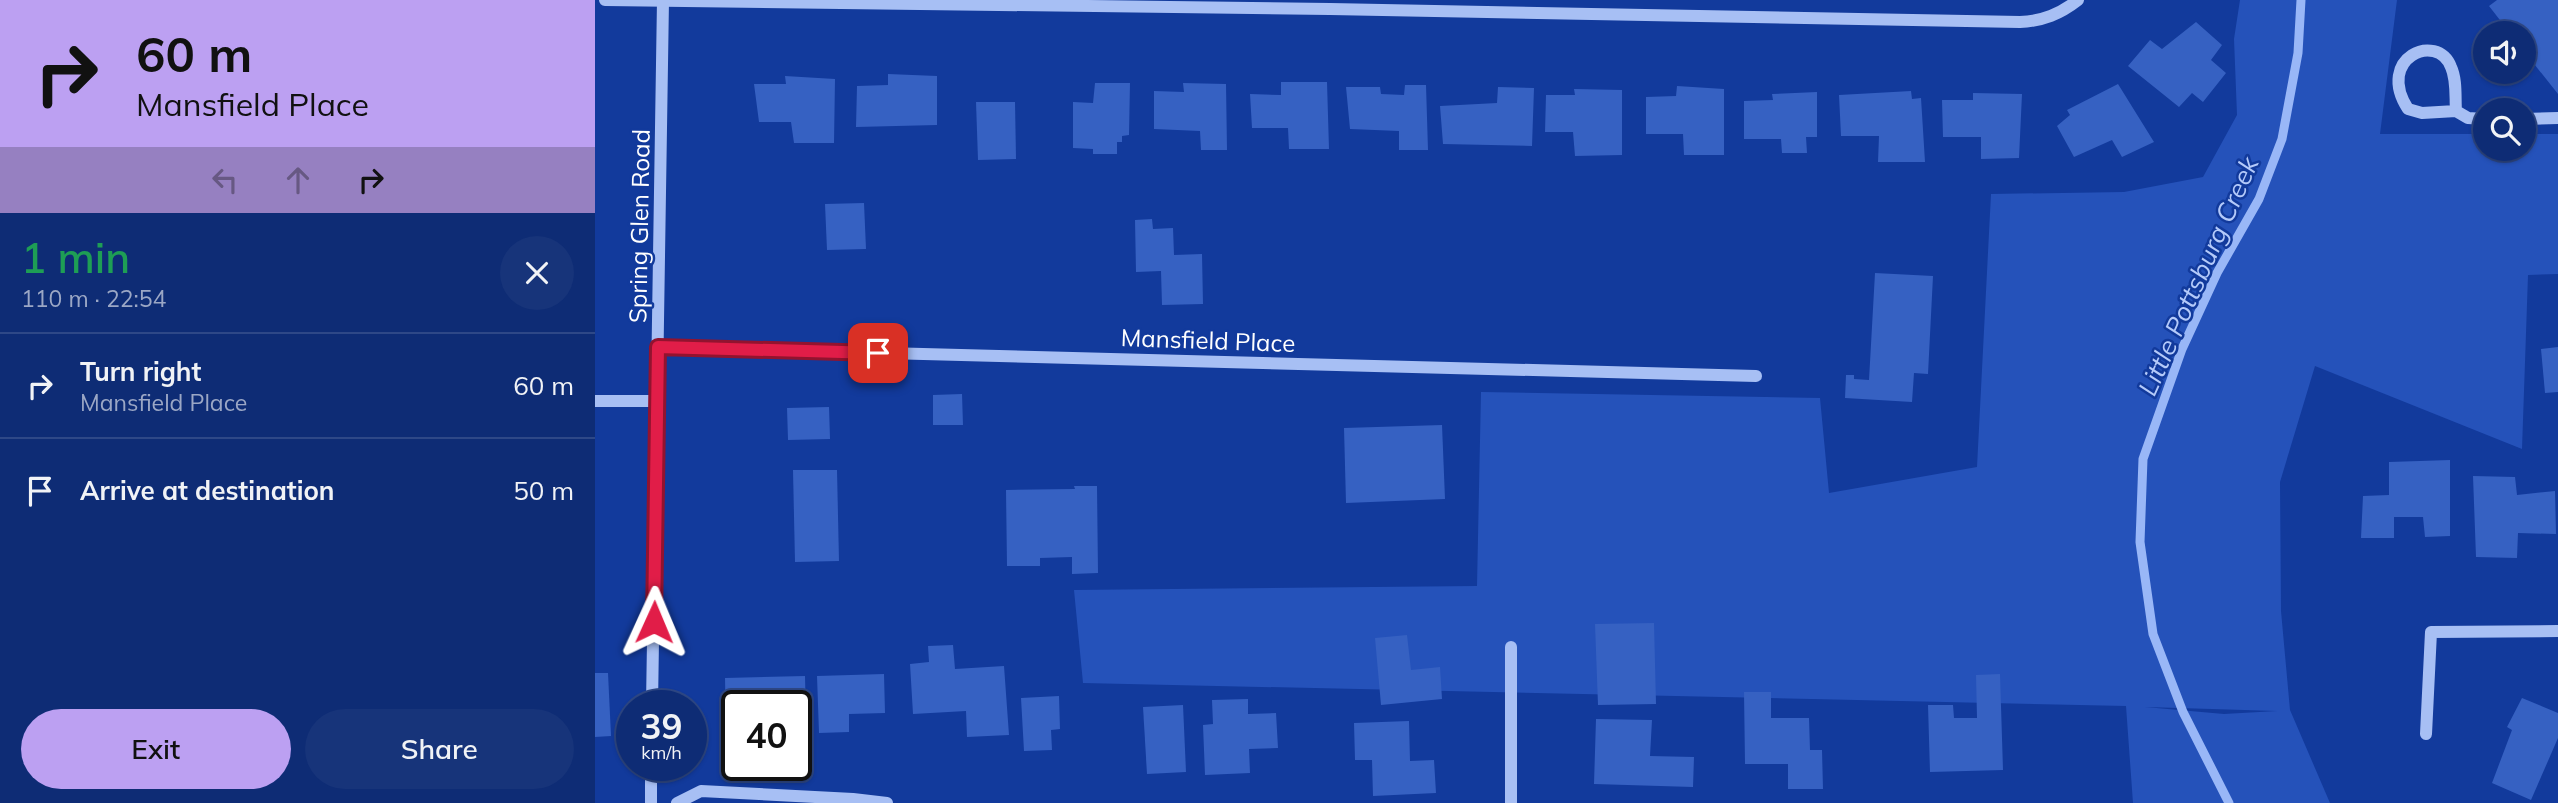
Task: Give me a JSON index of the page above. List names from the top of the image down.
{
  "streets": {
    "street": ["Spring Glen Road", "Mansfield Place"]
  },
  "crossings": [
    ["Spring Glen Road", "Mansfield Place"]
  ],
  "water": ["Little Pottsburg Creek"],
  "page": {
    "turn": ["60 m", "Mansfield Place"],
    "heading": ["1 min", "110 m · 22:54"],
    "list": [
      {
        "name": "Turn right",
        "note": "Mansfield Place",
        "value": "60 m"
      },
      {
        "name": "Arrive at destination",
        "value": "50 m"
      }
    ],
    "speed": "39 km/h",
    "limit": "40",
    "buttons": ["Exit", "Share"]
  }
}
